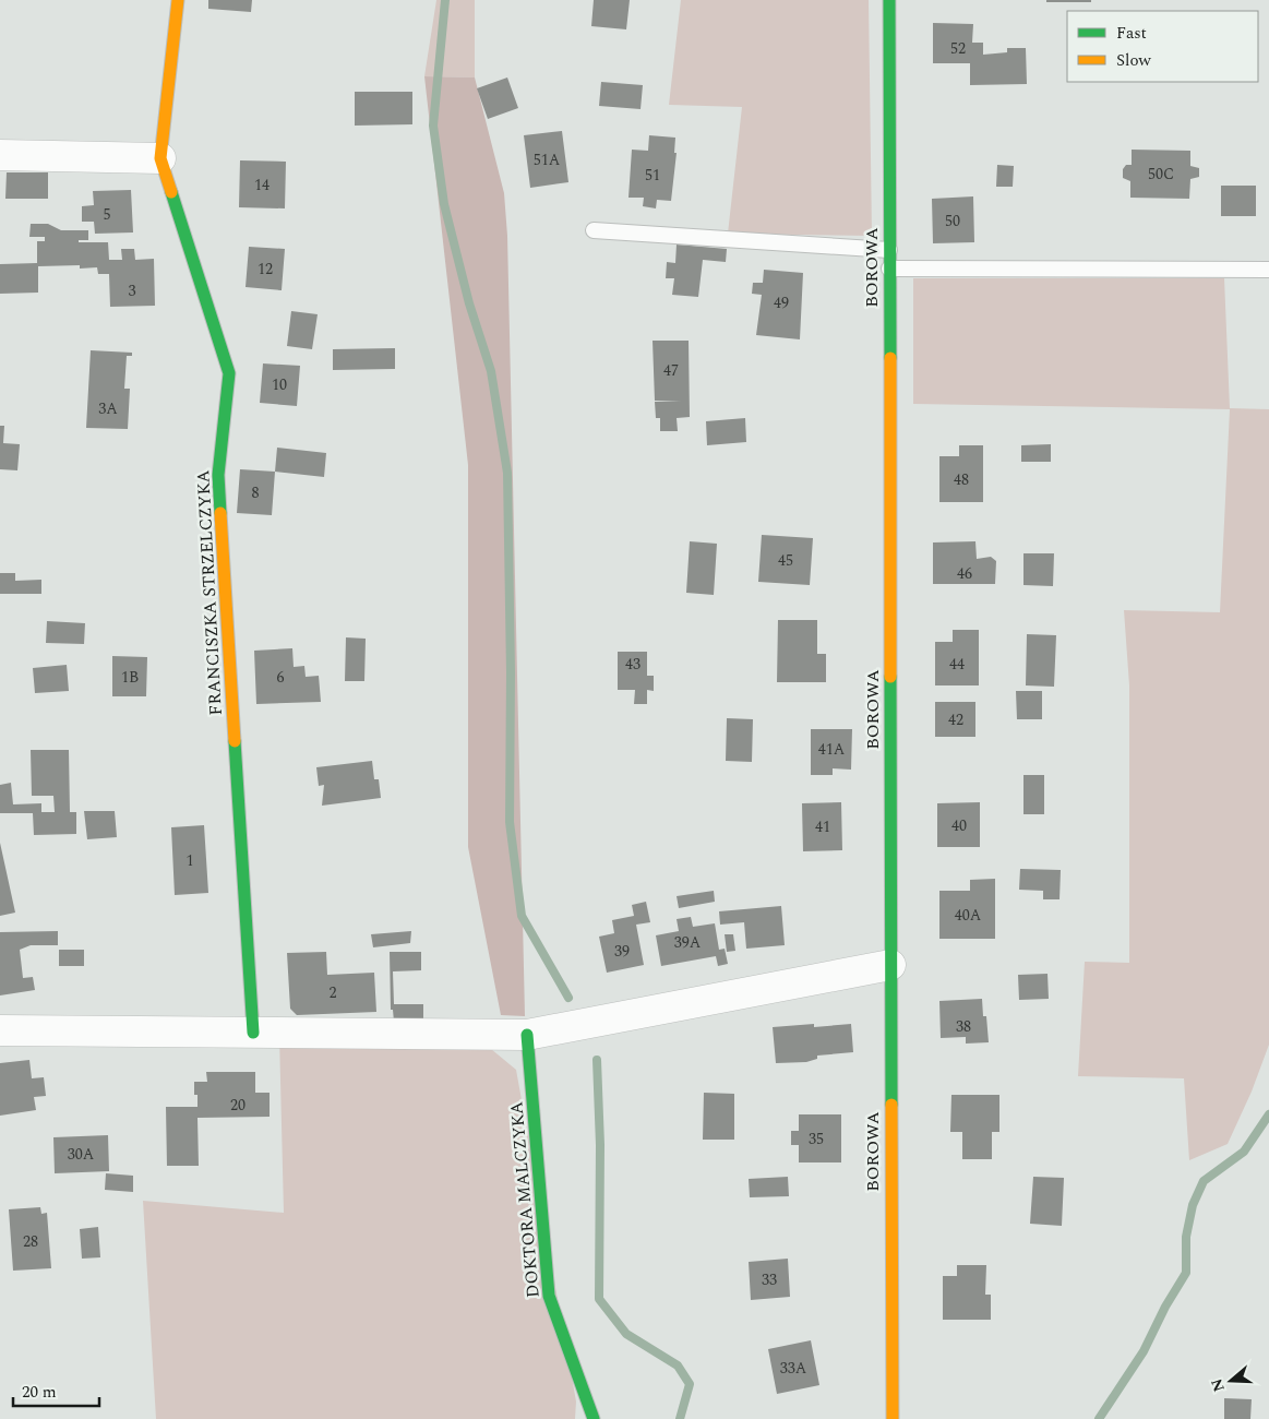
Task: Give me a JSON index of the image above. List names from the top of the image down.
{
  "streets": {
    "street": ["BOROWA", "FRANCISZKA STRZELCZYKA", "DOKTORA MALCZYKA"]
  },
  "house_numbers": [
    "52",
    "51A",
    "50C",
    "51",
    "14",
    "5",
    "50",
    "12",
    "3",
    "49",
    "47",
    "10",
    "3A",
    "48",
    "8",
    "45",
    "46",
    "43",
    "44",
    "1B",
    "6",
    "42",
    "41A",
    "40",
    "41",
    "1",
    "40A",
    "39A",
    "39",
    "2",
    "38",
    "20",
    "35",
    "30A",
    "28",
    "33",
    "33A"
  ],
  "legend": ["Fast", "Slow"],
  "scale_bar": "20 m",
  "north": "left"
}
